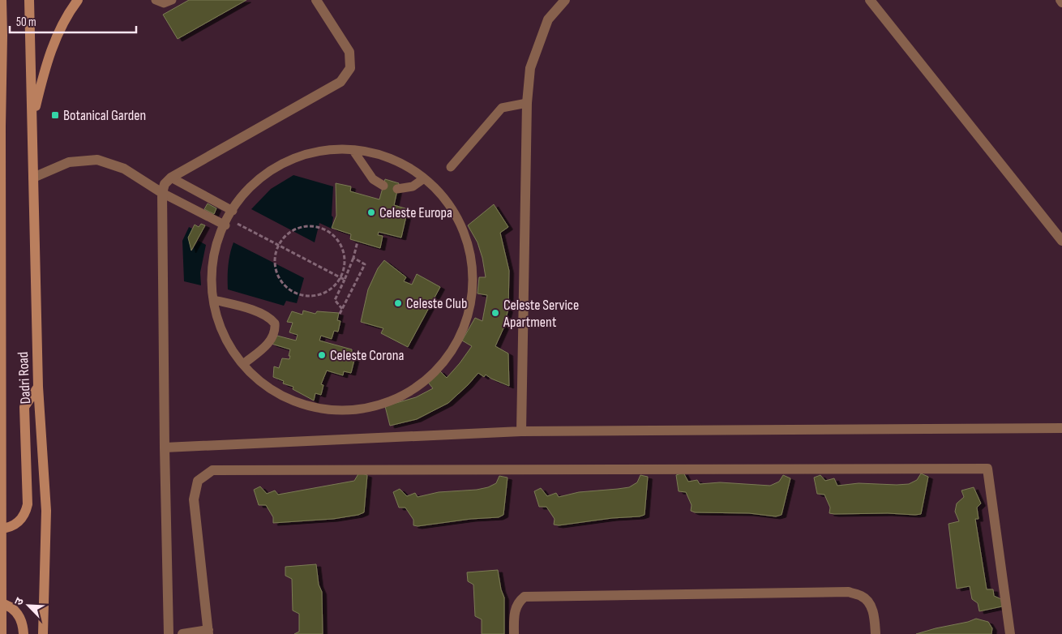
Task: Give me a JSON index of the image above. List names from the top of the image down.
{
  "streets": {
    "main road": ["Dadri Road"]
  },
  "places": {
    "transit": ["Botanical Garden"],
    "other": [
      "Celeste Europa",
      "Celeste Club",
      "Celeste Service Apartment",
      "Celeste Corona"
    ]
  },
  "scale_bar": "50 m",
  "north": "top left"
}
